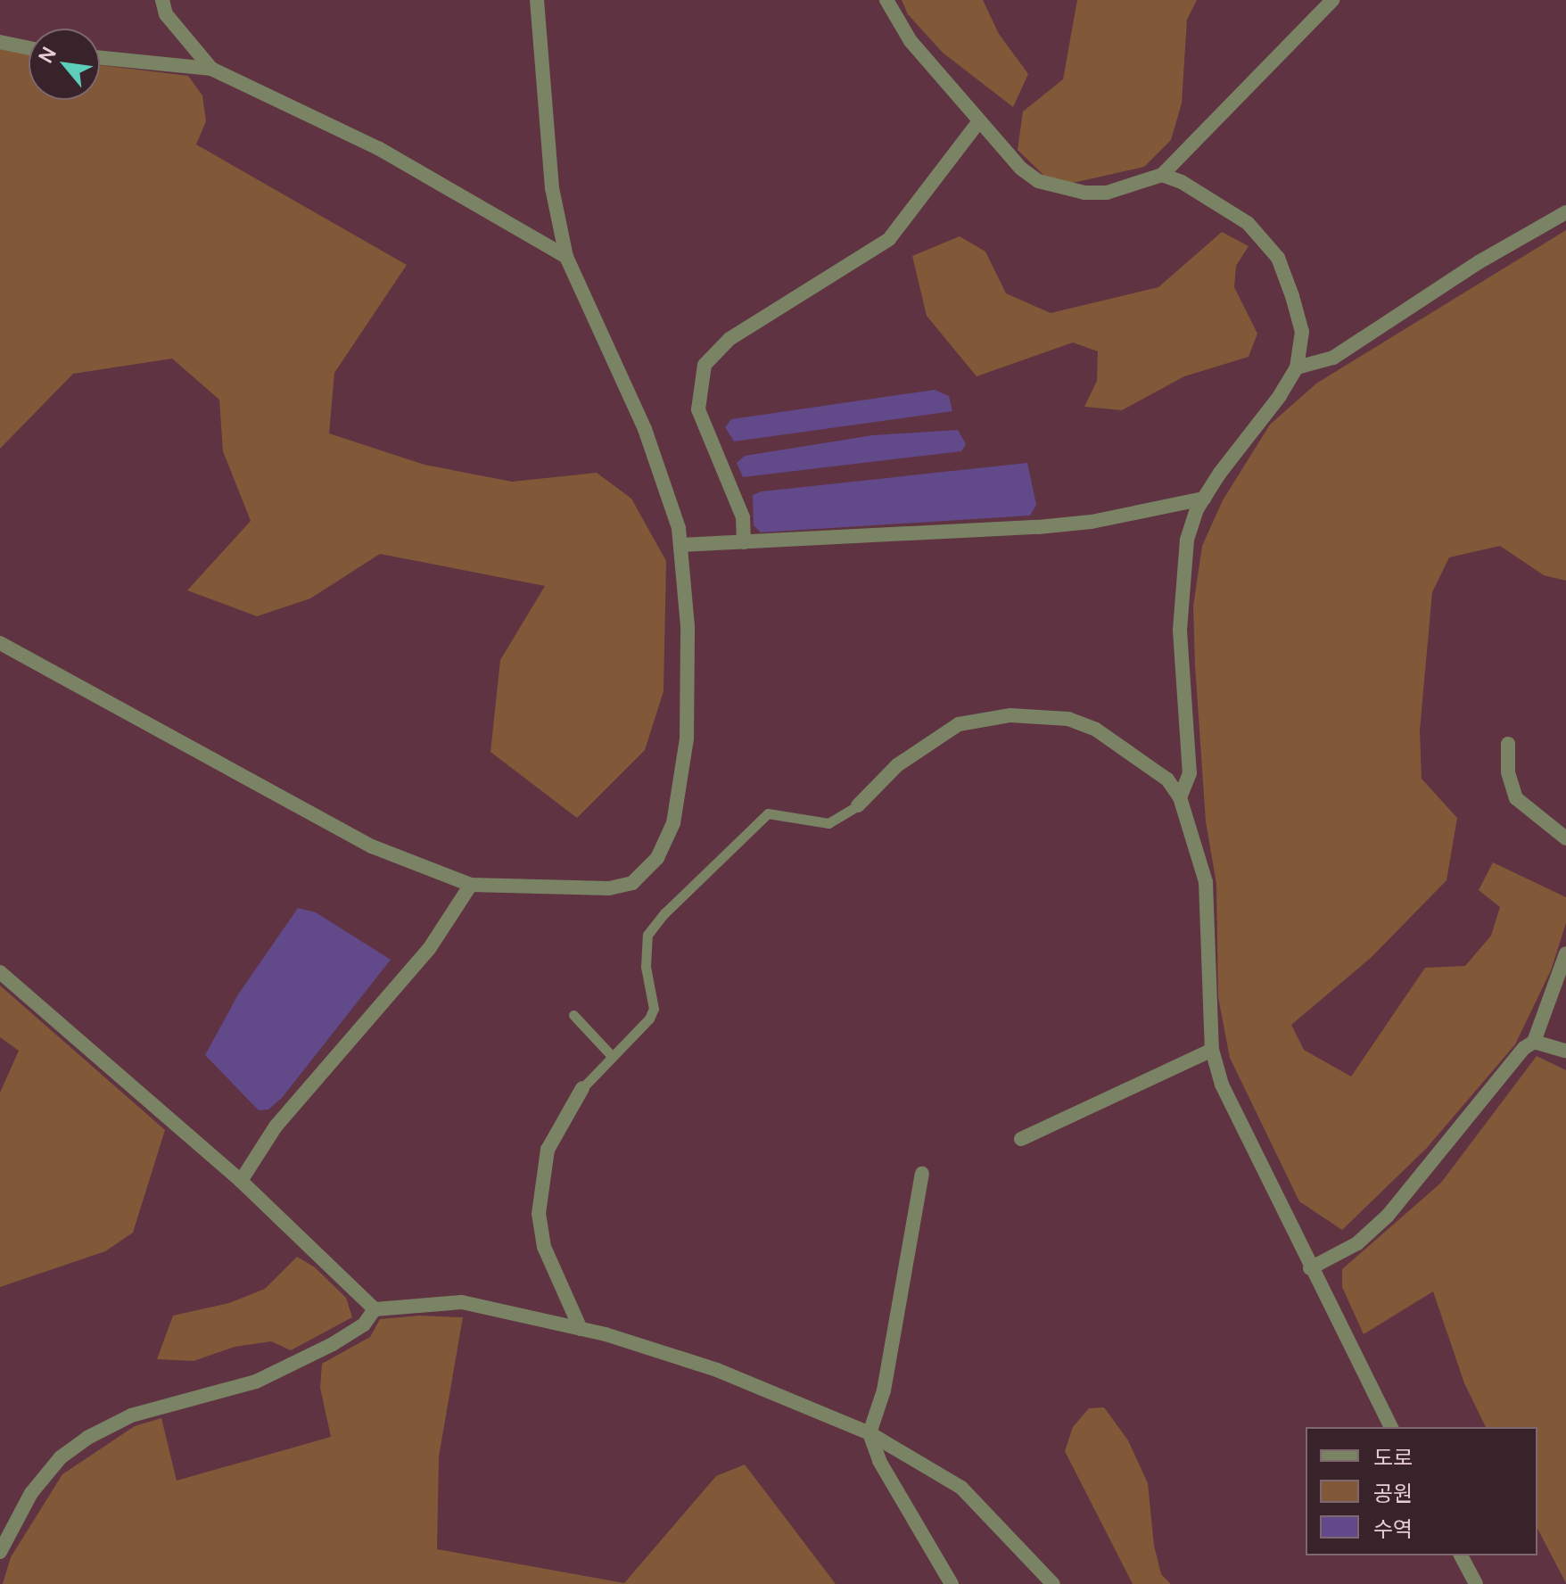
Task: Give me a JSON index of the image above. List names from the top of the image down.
{
  "legend": ["도로", "공원", "수역"],
  "north": "top left"
}
